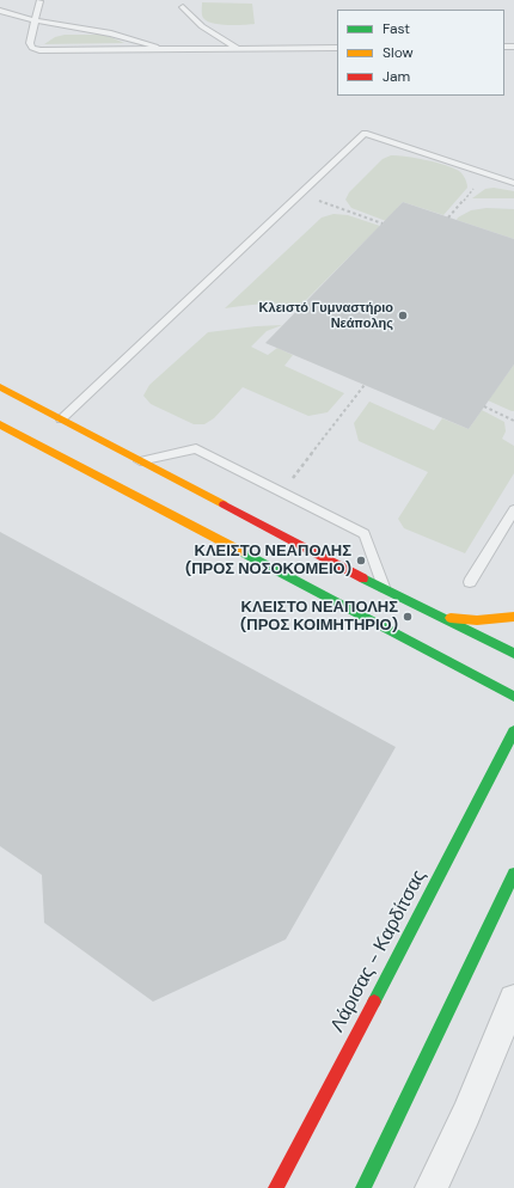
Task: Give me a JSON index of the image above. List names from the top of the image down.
{
  "streets": {
    "street": ["Λάρισας - Καρδίτσας"]
  },
  "places": ["Κλειστό Γυμναστήριο Νεάπολης", "ΚΛΕΙΣΤΟ ΝΕΑΠΟΛΗΣ (ΠΡΟΣ ΝΟΣΟΚΟΜΕΙΟ)", "ΚΛΕΙΣΤΟ ΝΕΑΠΟΛΗΣ (ΠΡΟΣ ΚΟΙΜΗΤΗΡΙΟ)"],
  "legend": ["Fast", "Slow", "Jam"]
}
